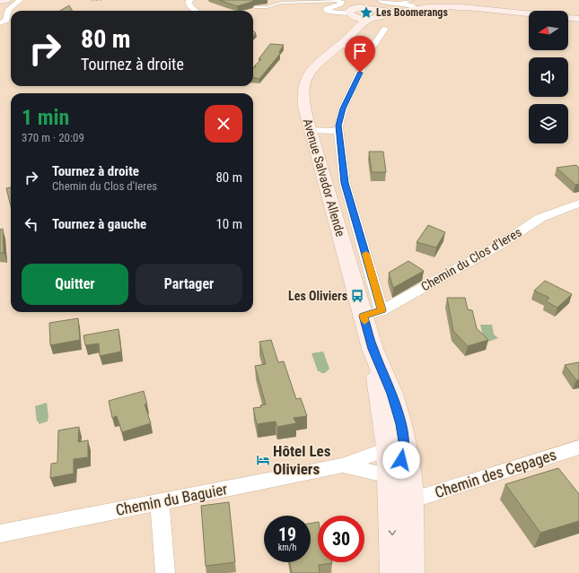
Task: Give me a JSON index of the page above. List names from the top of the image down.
{
  "streets": {
    "main road": ["Avenue Salvador Allende"],
    "street": ["Chemin du Clos d'Ieres", "Chemin des Cepages", "Chemin du Baguier"]
  },
  "crossings": [
    ["Avenue Salvador Allende", "Chemin du Clos d'Ieres"],
    ["Avenue Salvador Allende", "Chemin des Cepages"],
    ["Avenue Salvador Allende", "Chemin du Baguier"],
    ["Chemin des Cepages", "Chemin du Baguier"]
  ],
  "places": {
    "place": ["Les Boomerangs"],
    "bus stop": ["Les Oliviers"],
    "hotel": ["Hôtel Les Oliviers"]
  },
  "north": "left",
  "page": {
    "turn": ["80 m", "Tournez à droite"],
    "heading": ["1 min", "370 m · 20:09"],
    "list": [
      {
        "name": "Tournez à droite",
        "note": "Chemin du Clos d'Ieres",
        "value": "80 m"
      },
      {
        "name": "Tournez à gauche",
        "value": "10 m"
      }
    ],
    "buttons": ["Quitter", "Partager"],
    "speed": "19 km/h",
    "limit": "30"
  }
}
